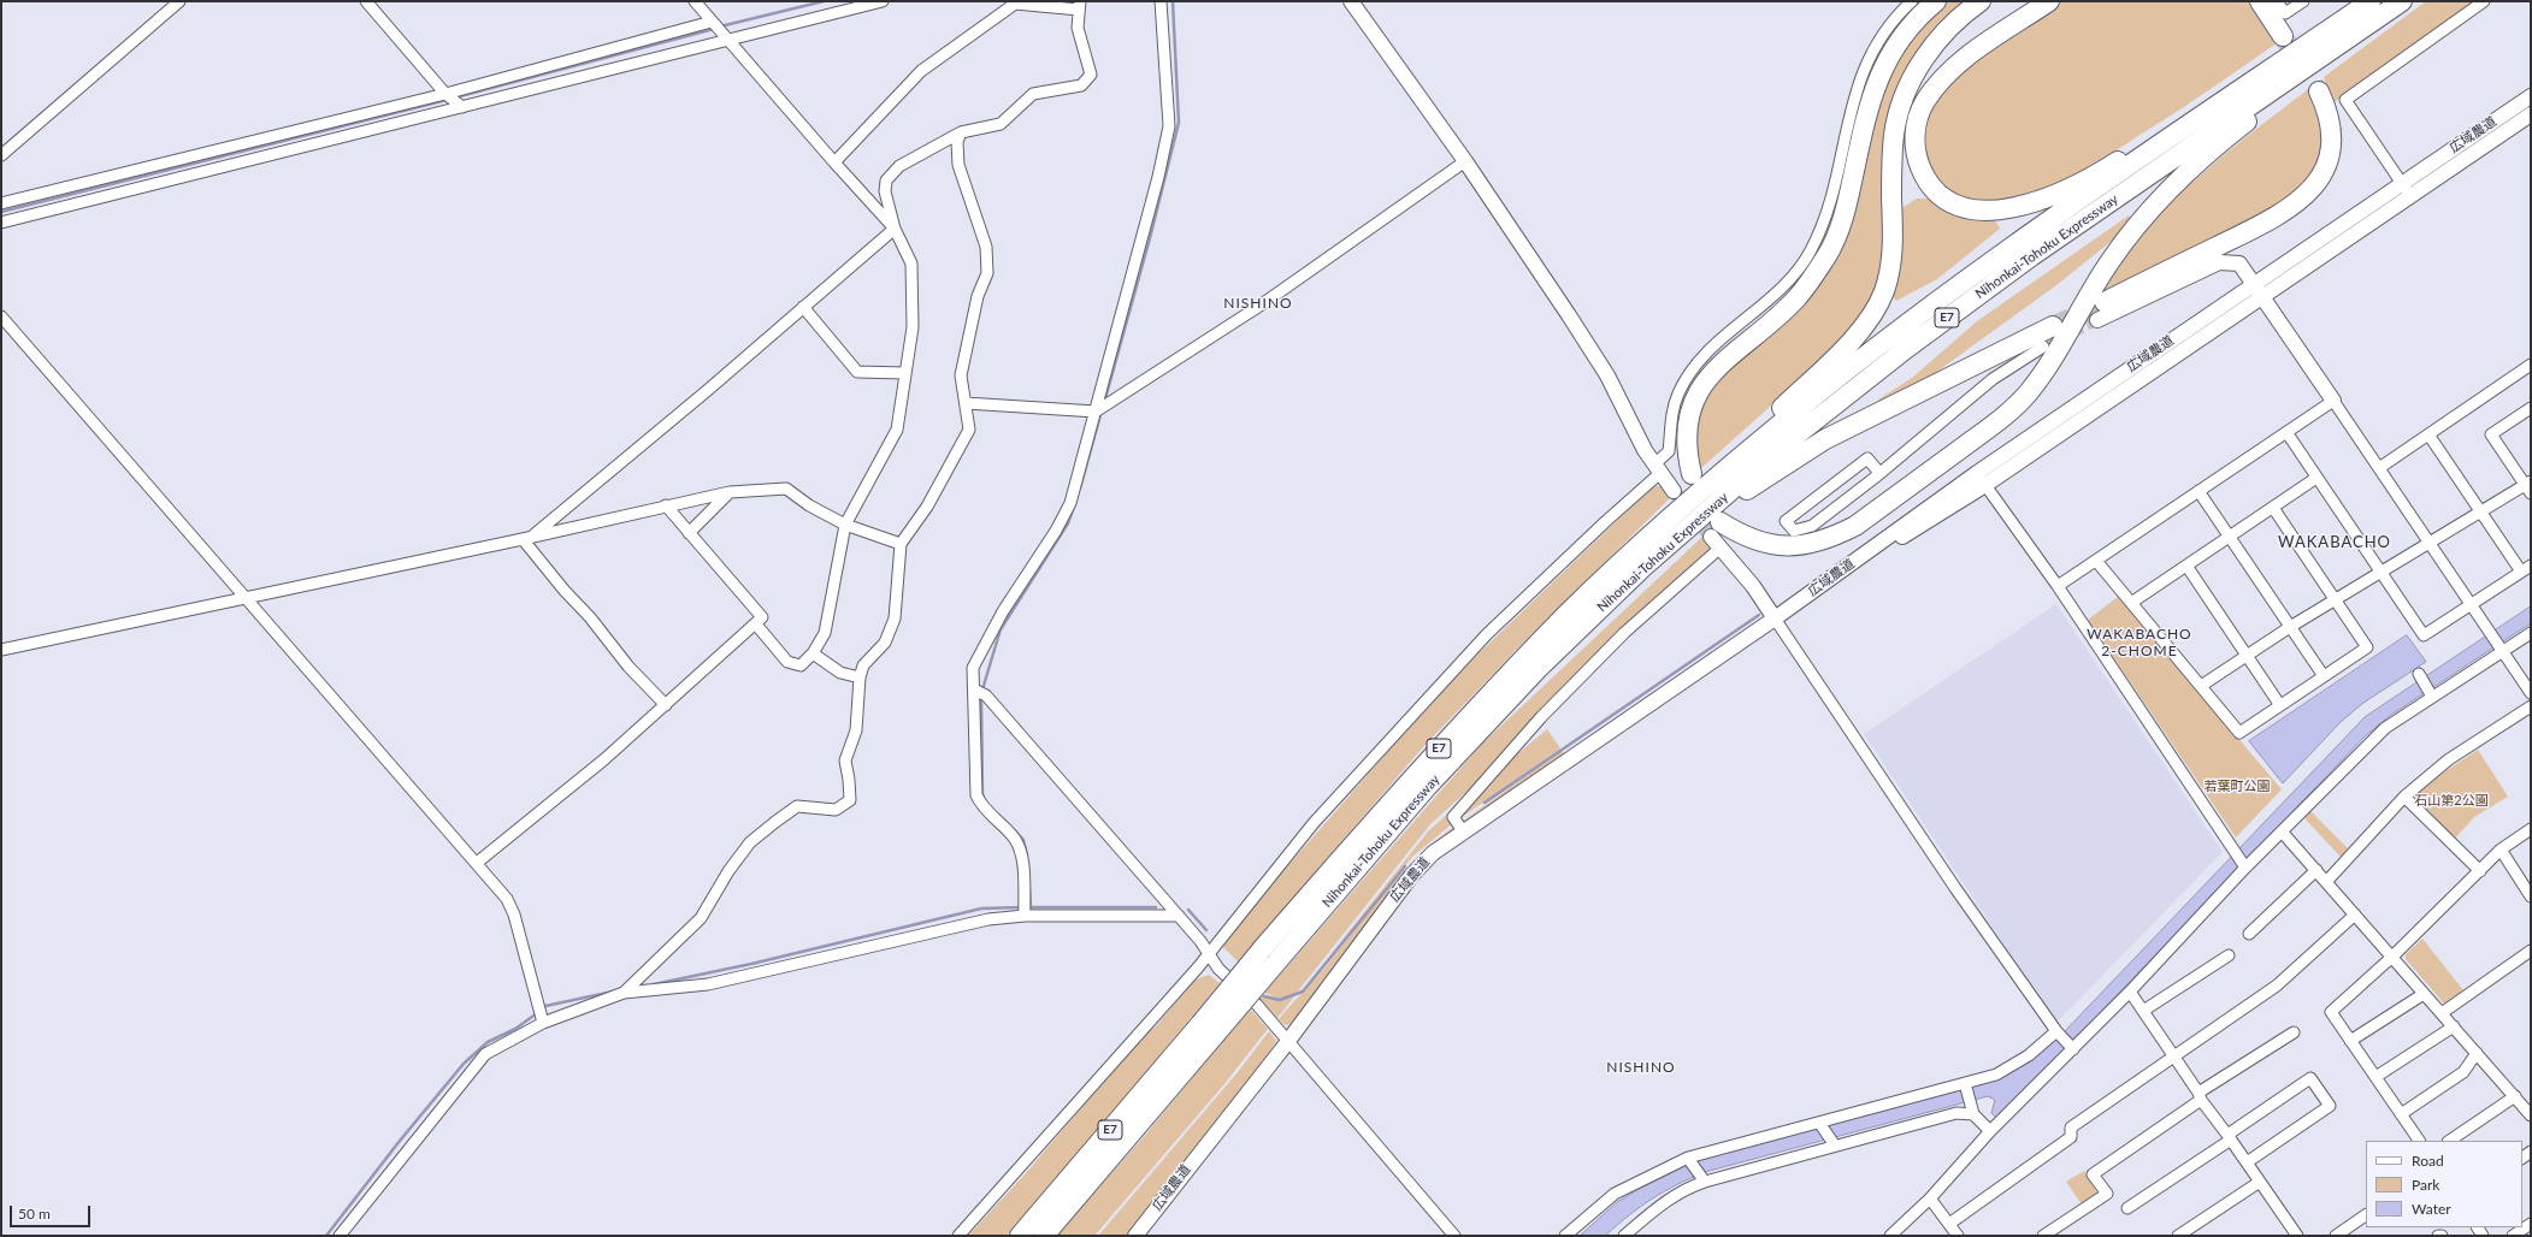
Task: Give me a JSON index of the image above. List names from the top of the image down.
{
  "streets": {
    "highway": ["Nihonkai-Tohoku Expressway", "E7"],
    "street": ["広域農道"]
  },
  "districts": [
    "NISHINO",
    "WAKABACHO",
    "WAKABACHO 2-CHOME",
    "NISHINO"
  ],
  "parks": ["若葉町公園", "石山第2公園"],
  "legend": ["Road", "Park", "Water"],
  "scale_bar": "50 m"
}
